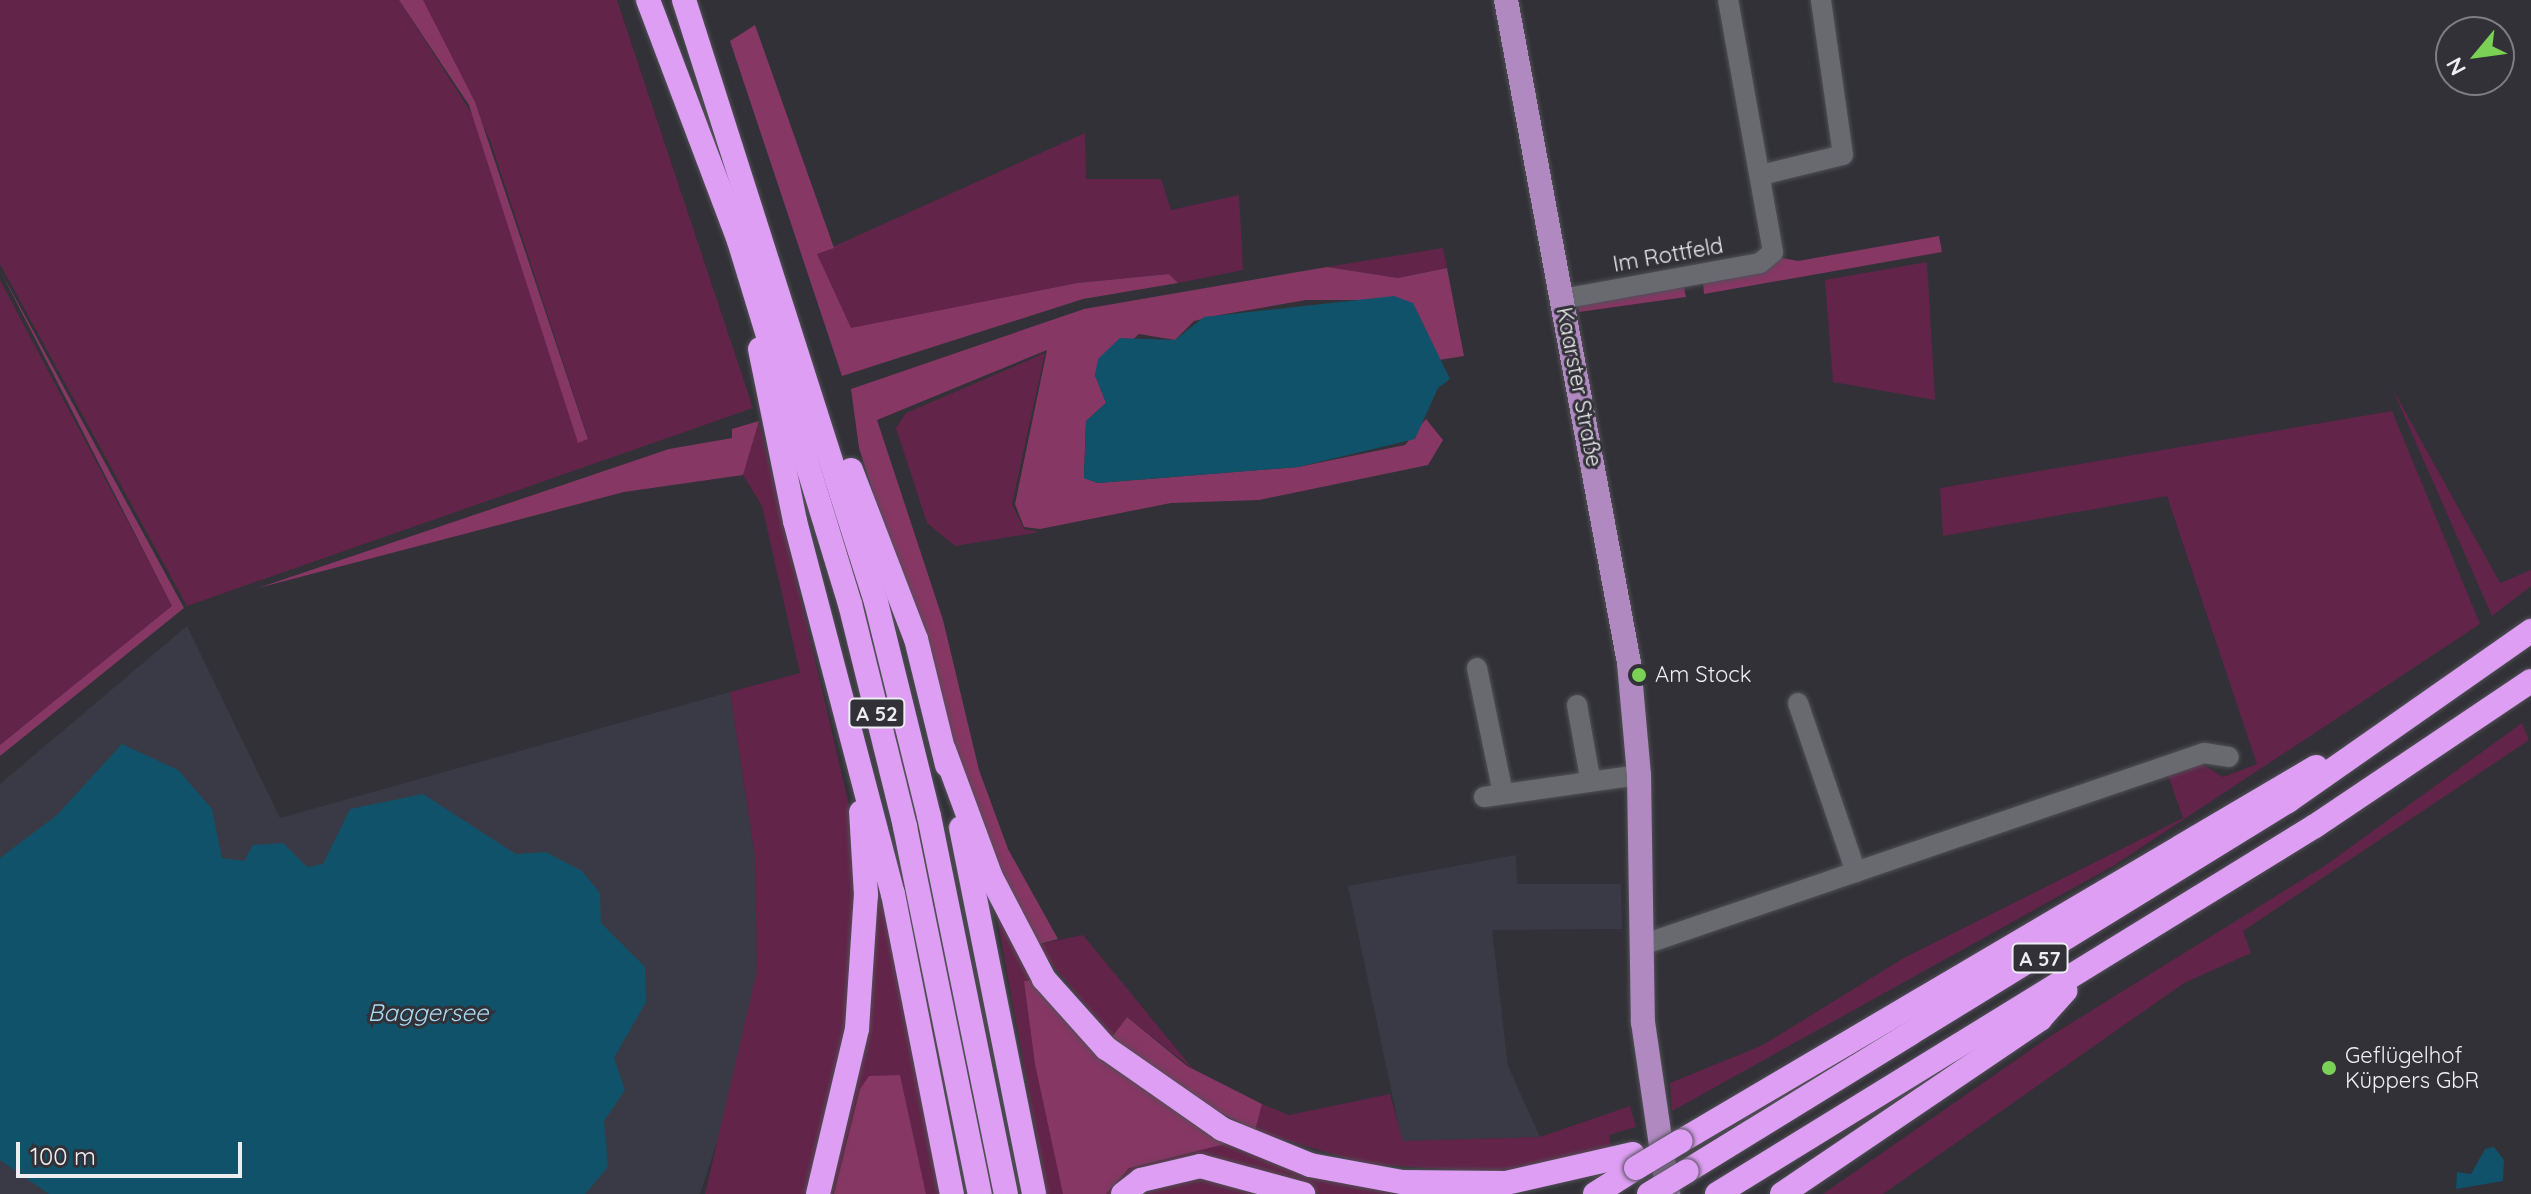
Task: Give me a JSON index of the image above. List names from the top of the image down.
{
  "streets": {
    "highway": ["A 52", "A 57"],
    "main road": ["Kaarster Straße"],
    "street": ["Im Rottfeld"]
  },
  "crossings": [
    ["Im Rottfeld", "Kaarster Straße"]
  ],
  "water": ["Baggersee"],
  "places": ["Am Stock", "Geflügelhof Küppers GbR"],
  "scale_bar": "100 m",
  "north": "bottom left"
}
